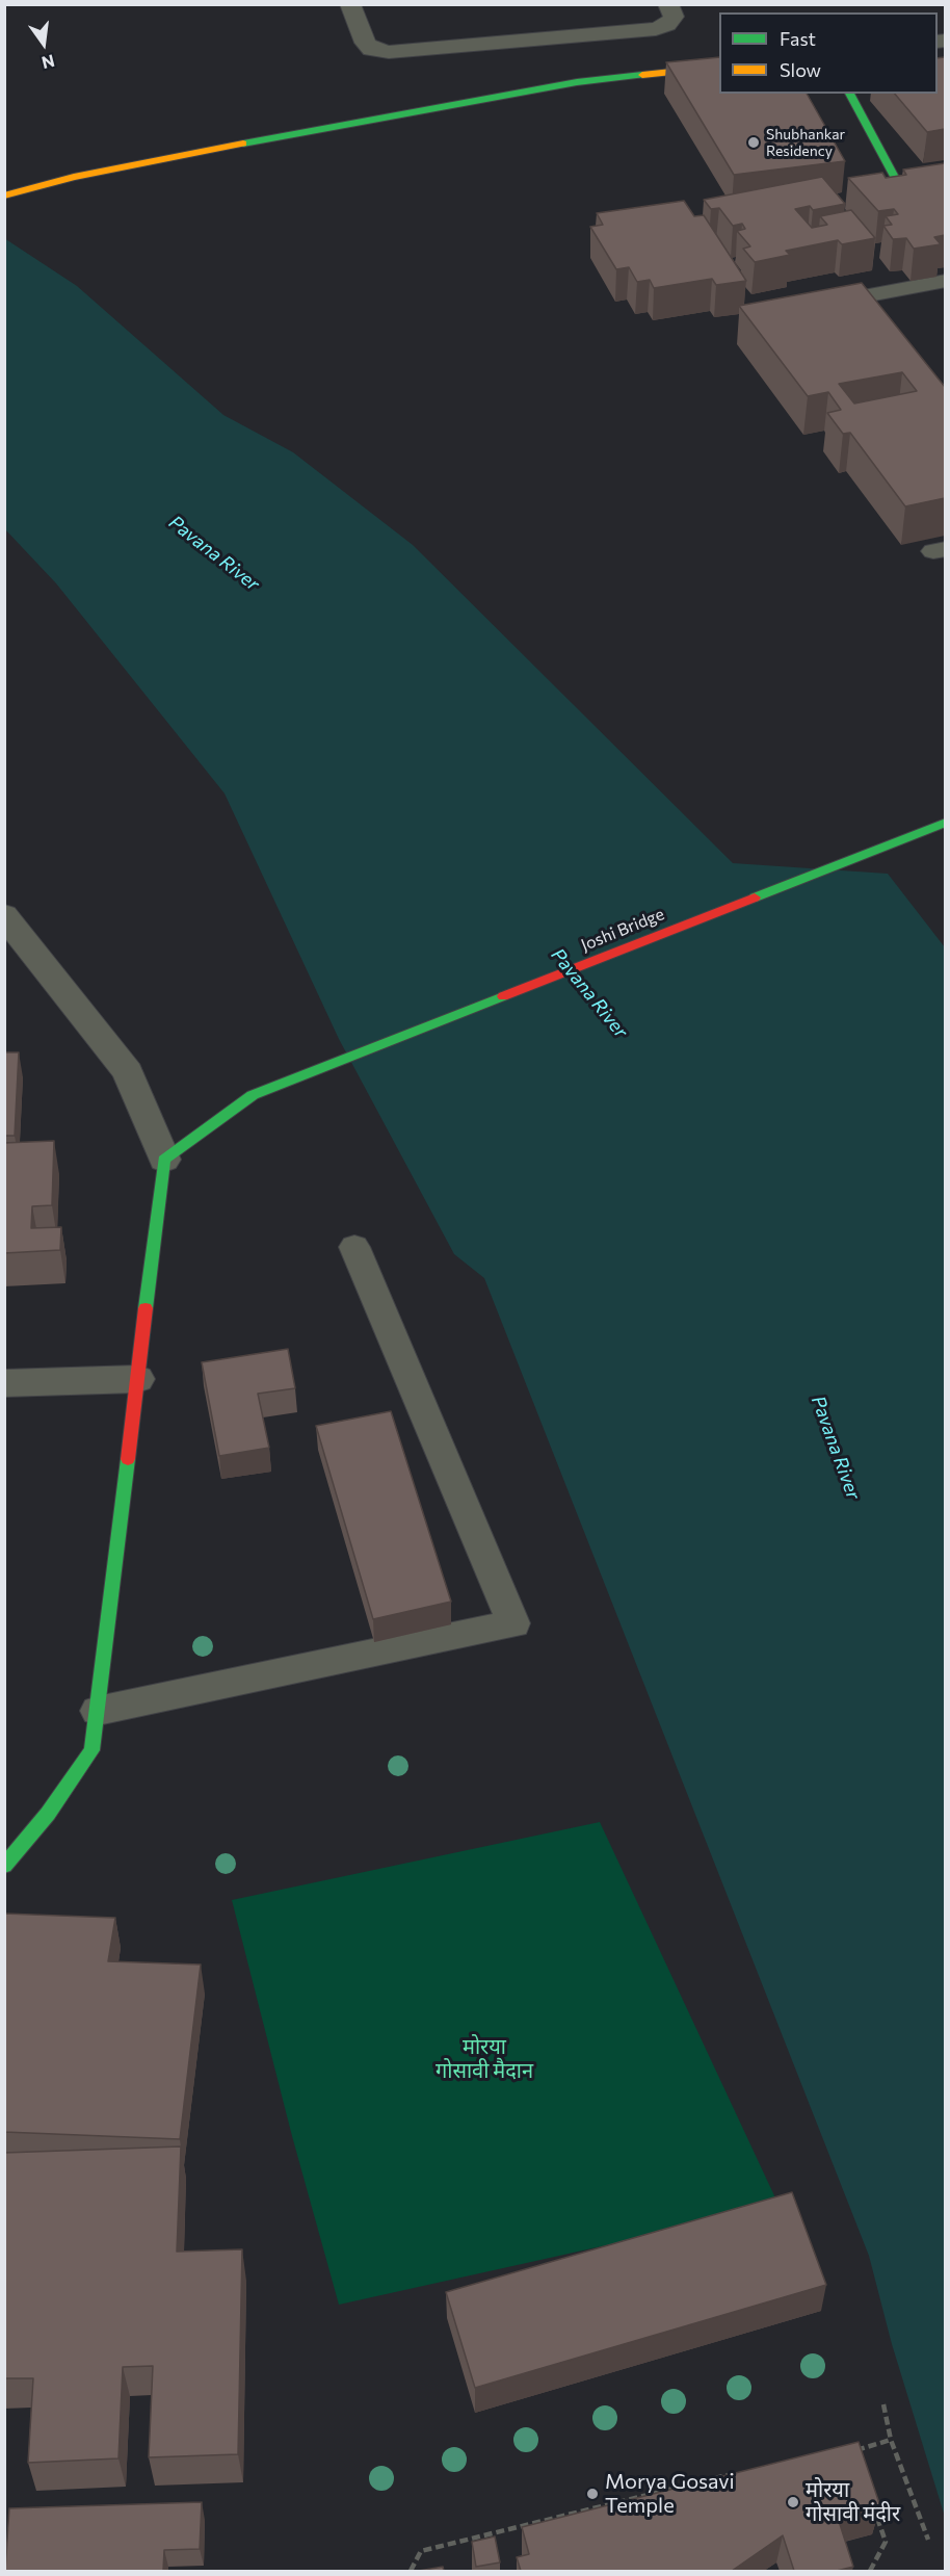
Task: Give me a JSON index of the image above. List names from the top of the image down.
{
  "streets": {
    "street": ["Joshi Bridge"]
  },
  "water": ["Pavana River"],
  "parks": ["मोरया गोसावी मैदान"],
  "places": ["Shubhankar Residency", "Morya Gosavi Temple", "मोरया गोसावी मंदीर"],
  "legend": ["Fast", "Slow"],
  "north": "bottom"
}
